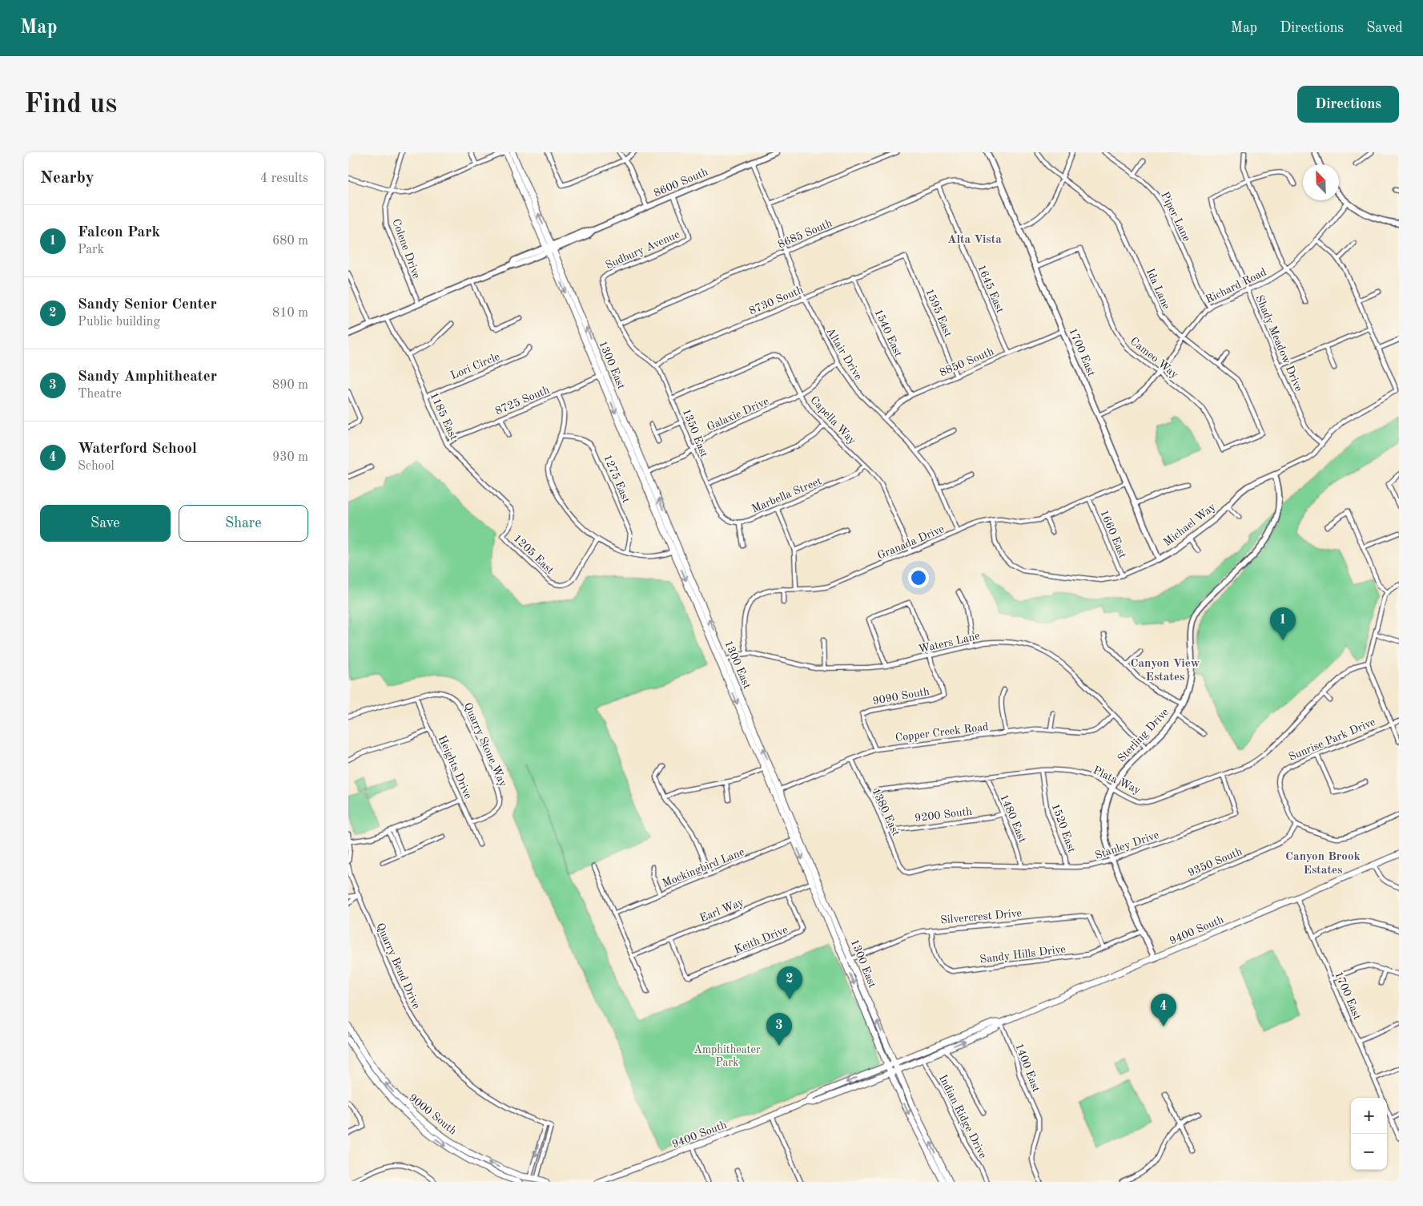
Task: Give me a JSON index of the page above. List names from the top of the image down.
{
  "streets": {
    "main road": ["1300 East", "9400 South", "9000 South"],
    "street": [
      "8600 South",
      "Piper Lane",
      "8685 South",
      "Colene Drive",
      "Sudbury Avenue",
      "Richard Road",
      "1645 East",
      "Ida Lane",
      "8730 South",
      "1595 East",
      "1540 East",
      "Shady Meadow Drive",
      "1700 East",
      "Altair Drive",
      "Cameo Way",
      "8850 South",
      "Lori Circle",
      "8725 South",
      "Galaxie Drive",
      "1185 East",
      "Capella Way",
      "1350 East",
      "1275 East",
      "Marbella Street",
      "Michael Way",
      "1660 East",
      "Granada Drive",
      "1205 East",
      "Waters Lane",
      "9090 South",
      "Copper Creek Road",
      "Sterling Drive",
      "Sunrise Park Drive",
      "Quarry Stone Way",
      "Heights Drive",
      "Plata Way",
      "1380 East",
      "9200 South",
      "1480 East",
      "1520 East",
      "Stanley Drive",
      "9350 South",
      "Mockingbird Lane",
      "Earl Way",
      "Silvercrest Drive",
      "Keith Drive",
      "Sandy Hills Drive",
      "Quarry Bend Drive",
      "1400 East",
      "Indian Ridge Drive"
    ]
  },
  "crossings": [
    ["8600 South", "Colene Drive"],
    ["8600 South", "Sudbury Avenue"],
    ["8600 South", "Altair Drive"],
    ["8600 South", "1300 East"],
    ["8600 South", "1185 East"],
    ["Piper Lane", "Richard Road"],
    ["8685 South", "Sudbury Avenue"],
    ["8685 South", "1645 East"],
    ["8685 South", "1700 East"],
    ["8685 South", "Altair Drive"],
    ["Richard Road", "Ida Lane"],
    ["Richard Road", "Shady Meadow Drive"],
    ["Richard Road", "1700 East"],
    ["Richard Road", "Cameo Way"],
    ["1645 East", "8850 South"],
    ["Ida Lane", "Cameo Way"],
    ["8730 South", "1595 East"],
    ["8730 South", "1540 East"],
    ["8730 South", "Altair Drive"],
    ["8730 South", "1350 East"],
    ["1595 East", "8850 South"],
    ["1540 East", "8850 South"],
    ["Shady Meadow Drive", "Michael Way"],
    ["1700 East", "Cameo Way"],
    ["1700 East", "8850 South"],
    ["1700 East", "Michael Way"],
    ["1700 East", "Granada Drive"],
    ["1700 East", "9400 South"],
    ["Altair Drive", "8850 South"],
    ["Altair Drive", "Galaxie Drive"],
    ["Altair Drive", "Granada Drive"],
    ["1300 East", "8725 South"],
    ["1300 East", "Galaxie Drive"],
    ["1300 East", "Waters Lane"],
    ["1300 East", "Copper Creek Road"],
    ["1300 East", "Mockingbird Lane"],
    ["1300 East", "Earl Way"],
    ["1300 East", "Silvercrest Drive"],
    ["1300 East", "9400 South"],
    ["Lori Circle", "1185 East"],
    ["8725 South", "1185 East"],
    ["Galaxie Drive", "Capella Way"],
    ["Galaxie Drive", "1350 East"],
    ["1185 East", "1205 East"],
    ["Capella Way", "1350 East"],
    ["Capella Way", "Marbella Street"],
    ["Capella Way", "Granada Drive"],
    ["1350 East", "Marbella Street"],
    ["Michael Way", "1660 East"],
    ["Michael Way", "Granada Drive"],
    ["Michael Way", "Sterling Drive"],
    ["1660 East", "Granada Drive"],
    ["Granada Drive", "Waters Lane"],
    ["Waters Lane", "9090 South"],
    ["Waters Lane", "Copper Creek Road"],
    ["Waters Lane", "Sterling Drive"],
    ["9090 South", "Copper Creek Road"],
    ["Copper Creek Road", "1380 East"],
    ["Sterling Drive", "Plata Way"],
    ["Sterling Drive", "Stanley Drive"],
    ["Sterling Drive", "9350 South"],
    ["Sterling Drive", "9400 South"],
    ["Sterling Drive", "Sandy Hills Drive"],
    ["Sunrise Park Drive", "9350 South"],
    ["Quarry Stone Way", "Heights Drive"],
    ["Plata Way", "1380 East"],
    ["Plata Way", "1480 East"],
    ["Plata Way", "1520 East"],
    ["Plata Way", "Stanley Drive"],
    ["1380 East", "9200 South"],
    ["1380 East", "Stanley Drive"],
    ["9200 South", "1480 East"],
    ["1480 East", "Stanley Drive"],
    ["1520 East", "Stanley Drive"],
    ["Earl Way", "Keith Drive"],
    ["Silvercrest Drive", "Sandy Hills Drive"],
    ["9400 South", "1400 East"],
    ["9400 South", "Indian Ridge Drive"],
    ["Quarry Bend Drive", "9000 South"]
  ],
  "districts": ["Alta Vista", "Canyon View Estates", "Canyon Brook Estates"],
  "parks": ["Amphitheater Park"],
  "north": "top left",
  "page": {
    "header": "Map",
    "nav": ["Map", "Directions", "Saved"],
    "buttons": [
      "Directions",
      ["Save", "Share"]
    ],
    "title": "Find us",
    "heading": ["Nearby", "4 results"],
    "list": [
      {
        "mark": "1",
        "name": "Falcon Park",
        "note": "Park",
        "value": "680 m"
      },
      {
        "mark": "2",
        "name": "Sandy Senior Center",
        "note": "Public building",
        "value": "810 m"
      },
      {
        "mark": "3",
        "name": "Sandy Amphitheater",
        "note": "Theatre",
        "value": "890 m"
      },
      {
        "mark": "4",
        "name": "Waterford School",
        "note": "School",
        "value": "930 m"
      }
    ],
    "pins": [
      "1",
      "2",
      "4",
      "3"
    ],
    "map_buttons": ["+", "−"]
  }
}
